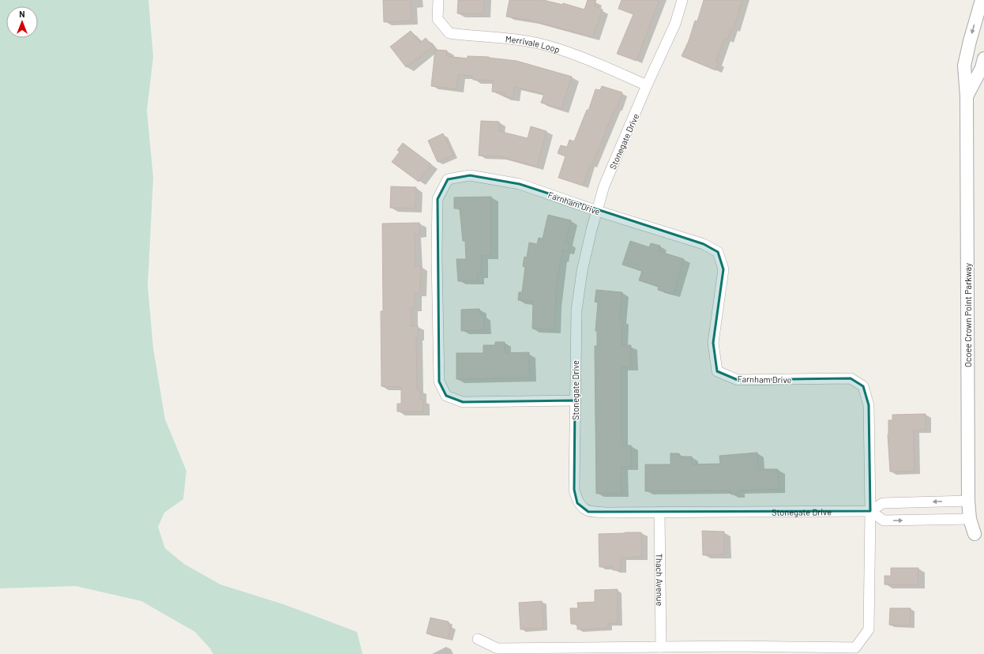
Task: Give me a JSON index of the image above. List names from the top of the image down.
{
  "streets": {
    "street": [
      "Merrivale Loop",
      "Stonegate Drive",
      "Farnham Drive",
      "Ocoee Crown Point Parkway",
      "Thach Avenue"
    ]
  },
  "crossings": [
    ["Merrivale Loop", "Stonegate Drive"],
    ["Stonegate Drive", "Farnham Drive"],
    ["Stonegate Drive", "Thach Avenue"],
    ["Farnham Drive", "Thach Avenue"]
  ],
  "north": "top"
}
